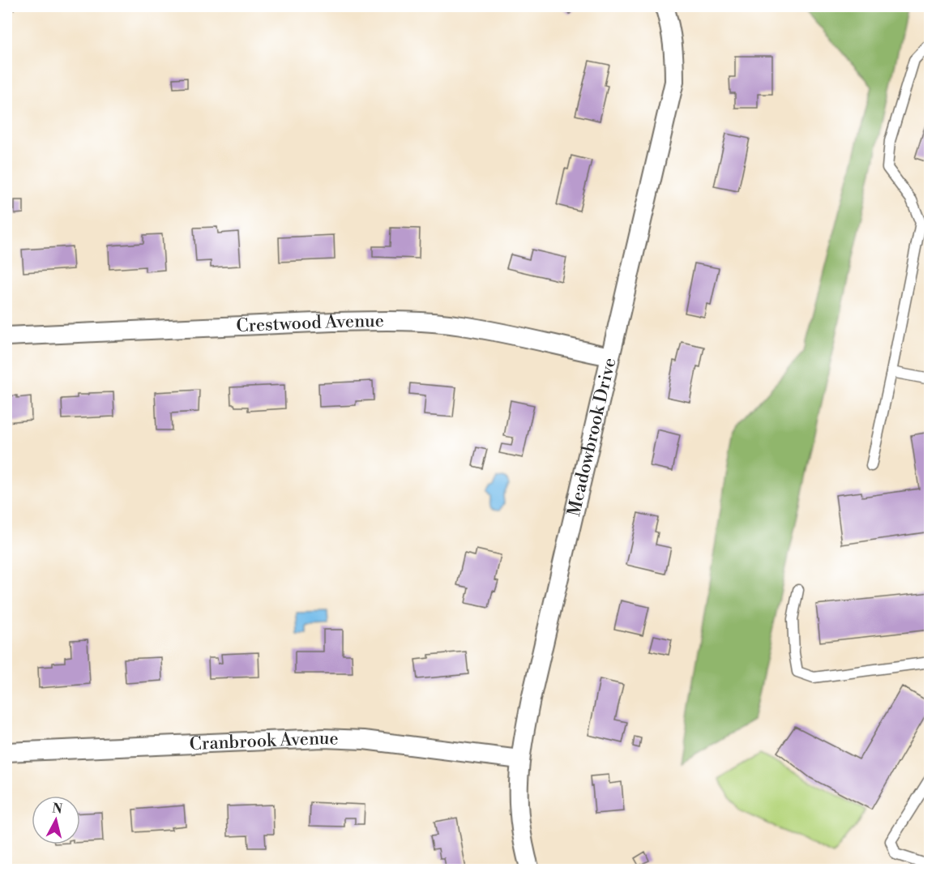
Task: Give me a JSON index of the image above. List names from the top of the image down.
{
  "streets": {
    "street": ["Crestwood Avenue", "Meadowbrook Drive", "Cranbrook Avenue"]
  },
  "crossings": [
    ["Crestwood Avenue", "Meadowbrook Drive"],
    ["Meadowbrook Drive", "Cranbrook Avenue"]
  ],
  "north": "top"
}
